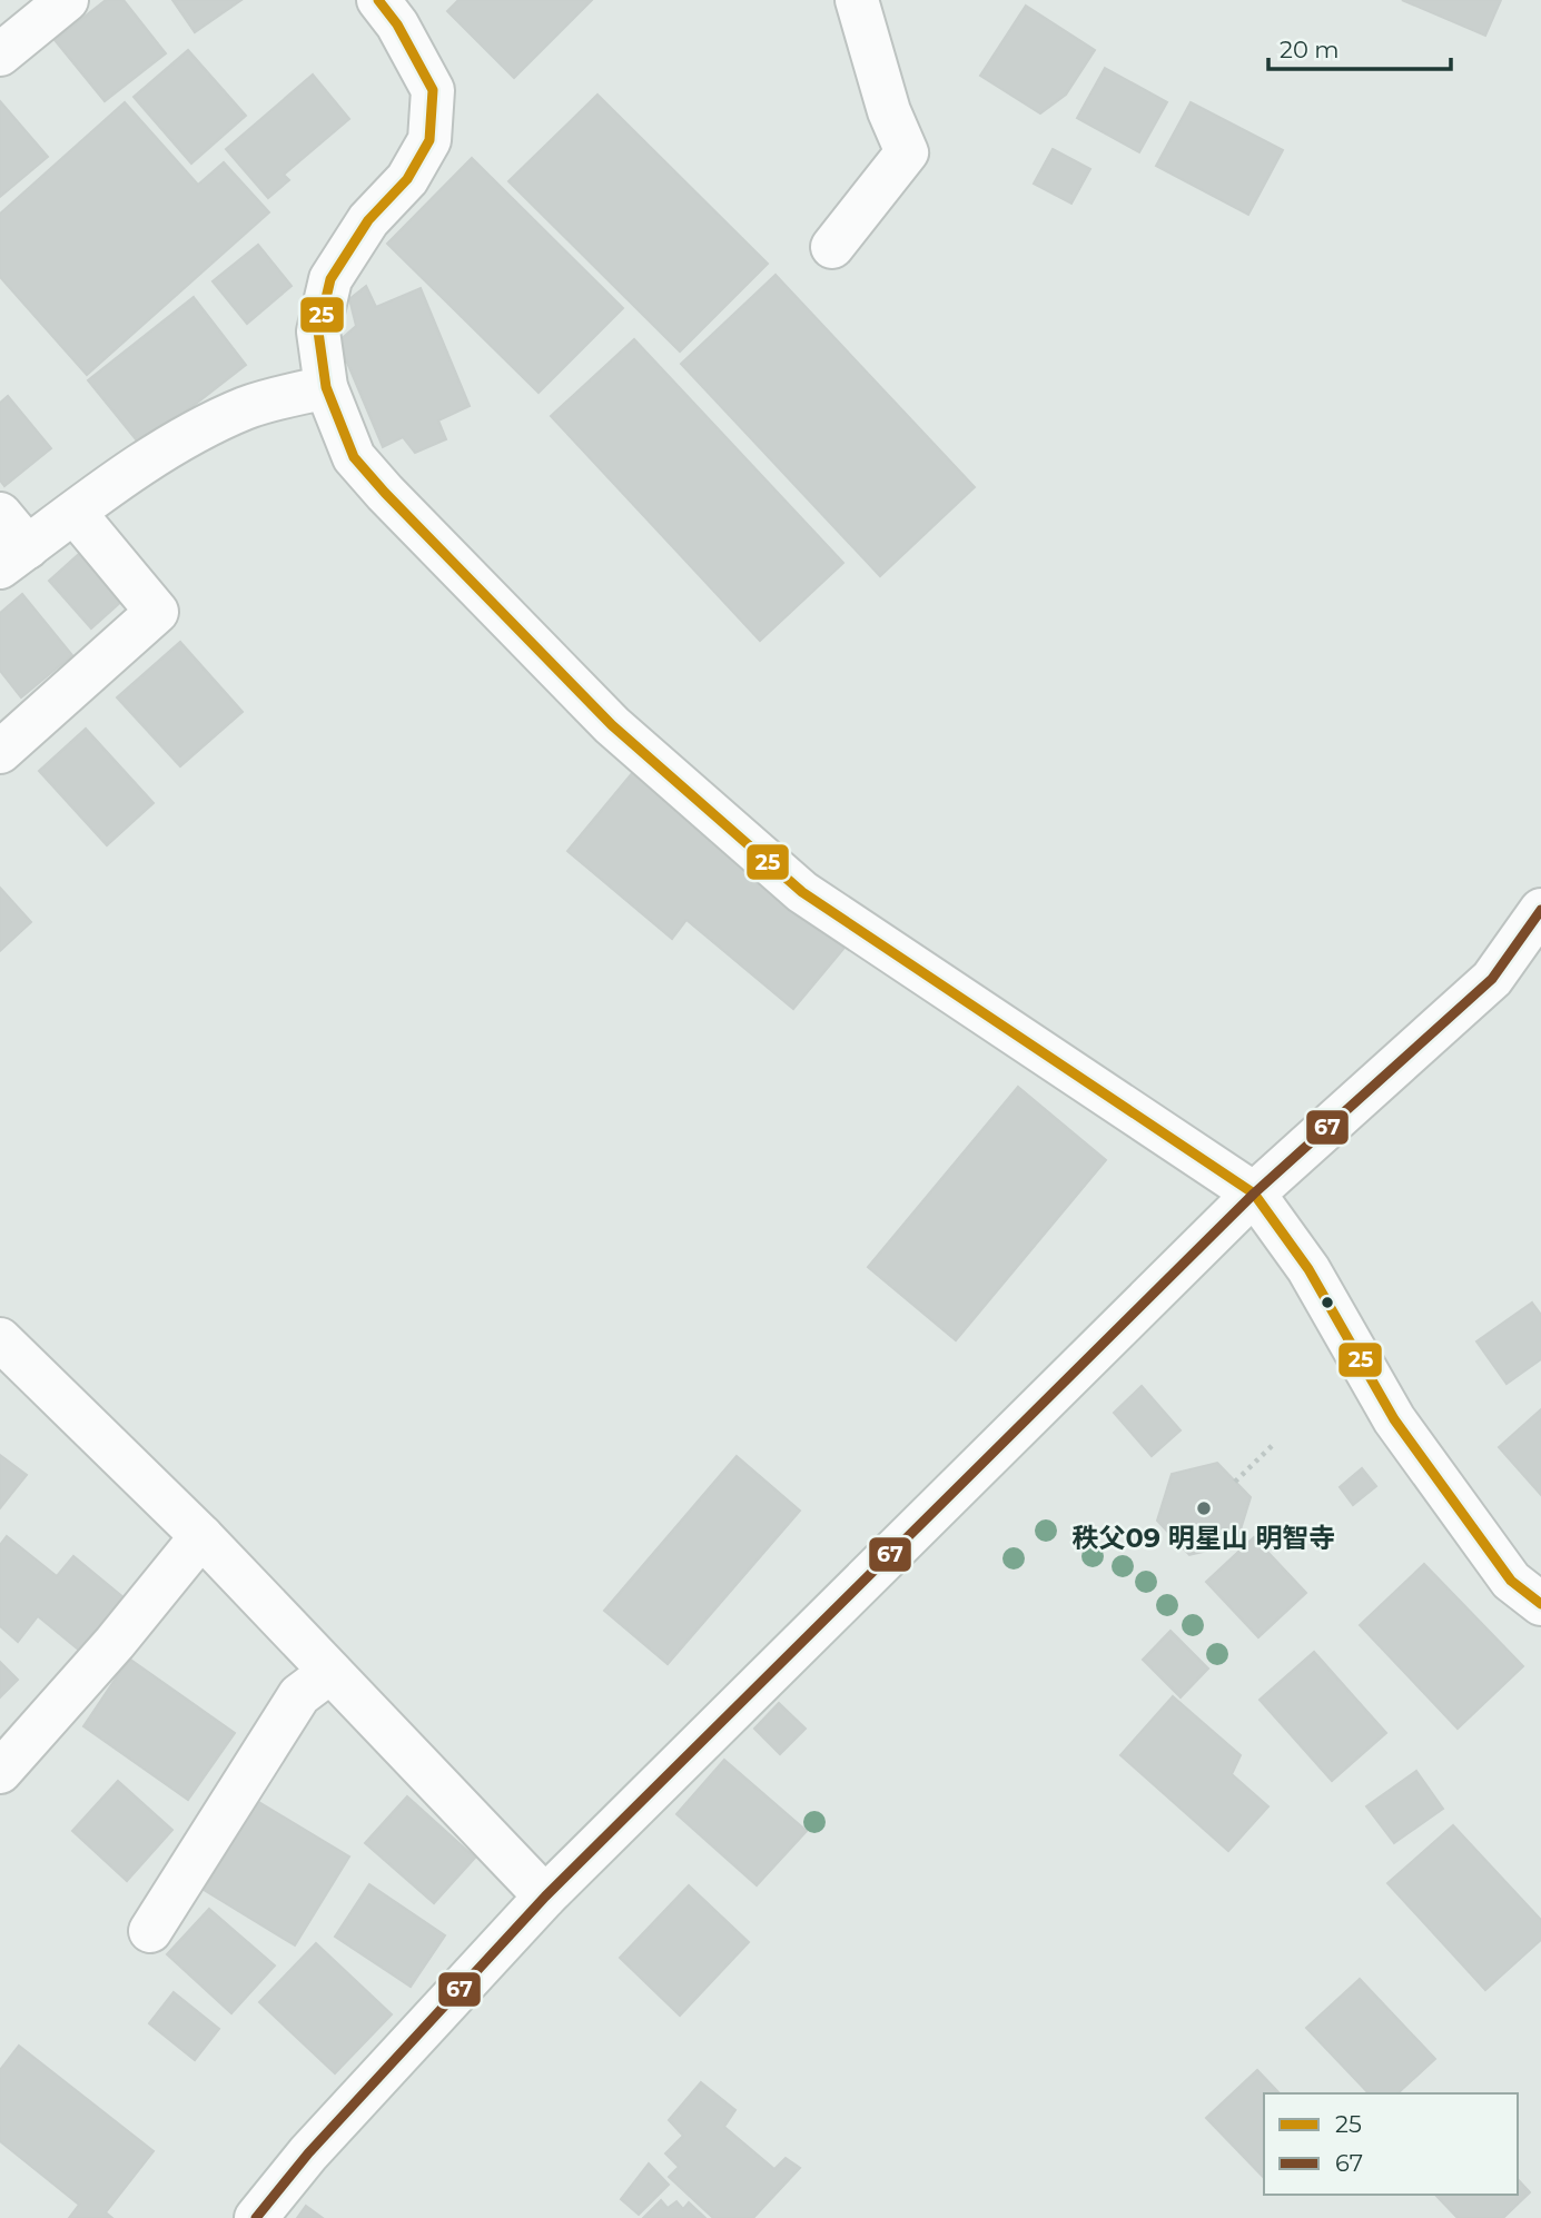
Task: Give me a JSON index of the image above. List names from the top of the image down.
{
  "places": ["秩父09 明星山 明智寺"],
  "lines": ["transit line 25", "transit line 67"],
  "legend": ["25", "67"],
  "scale_bar": "20 m"
}
